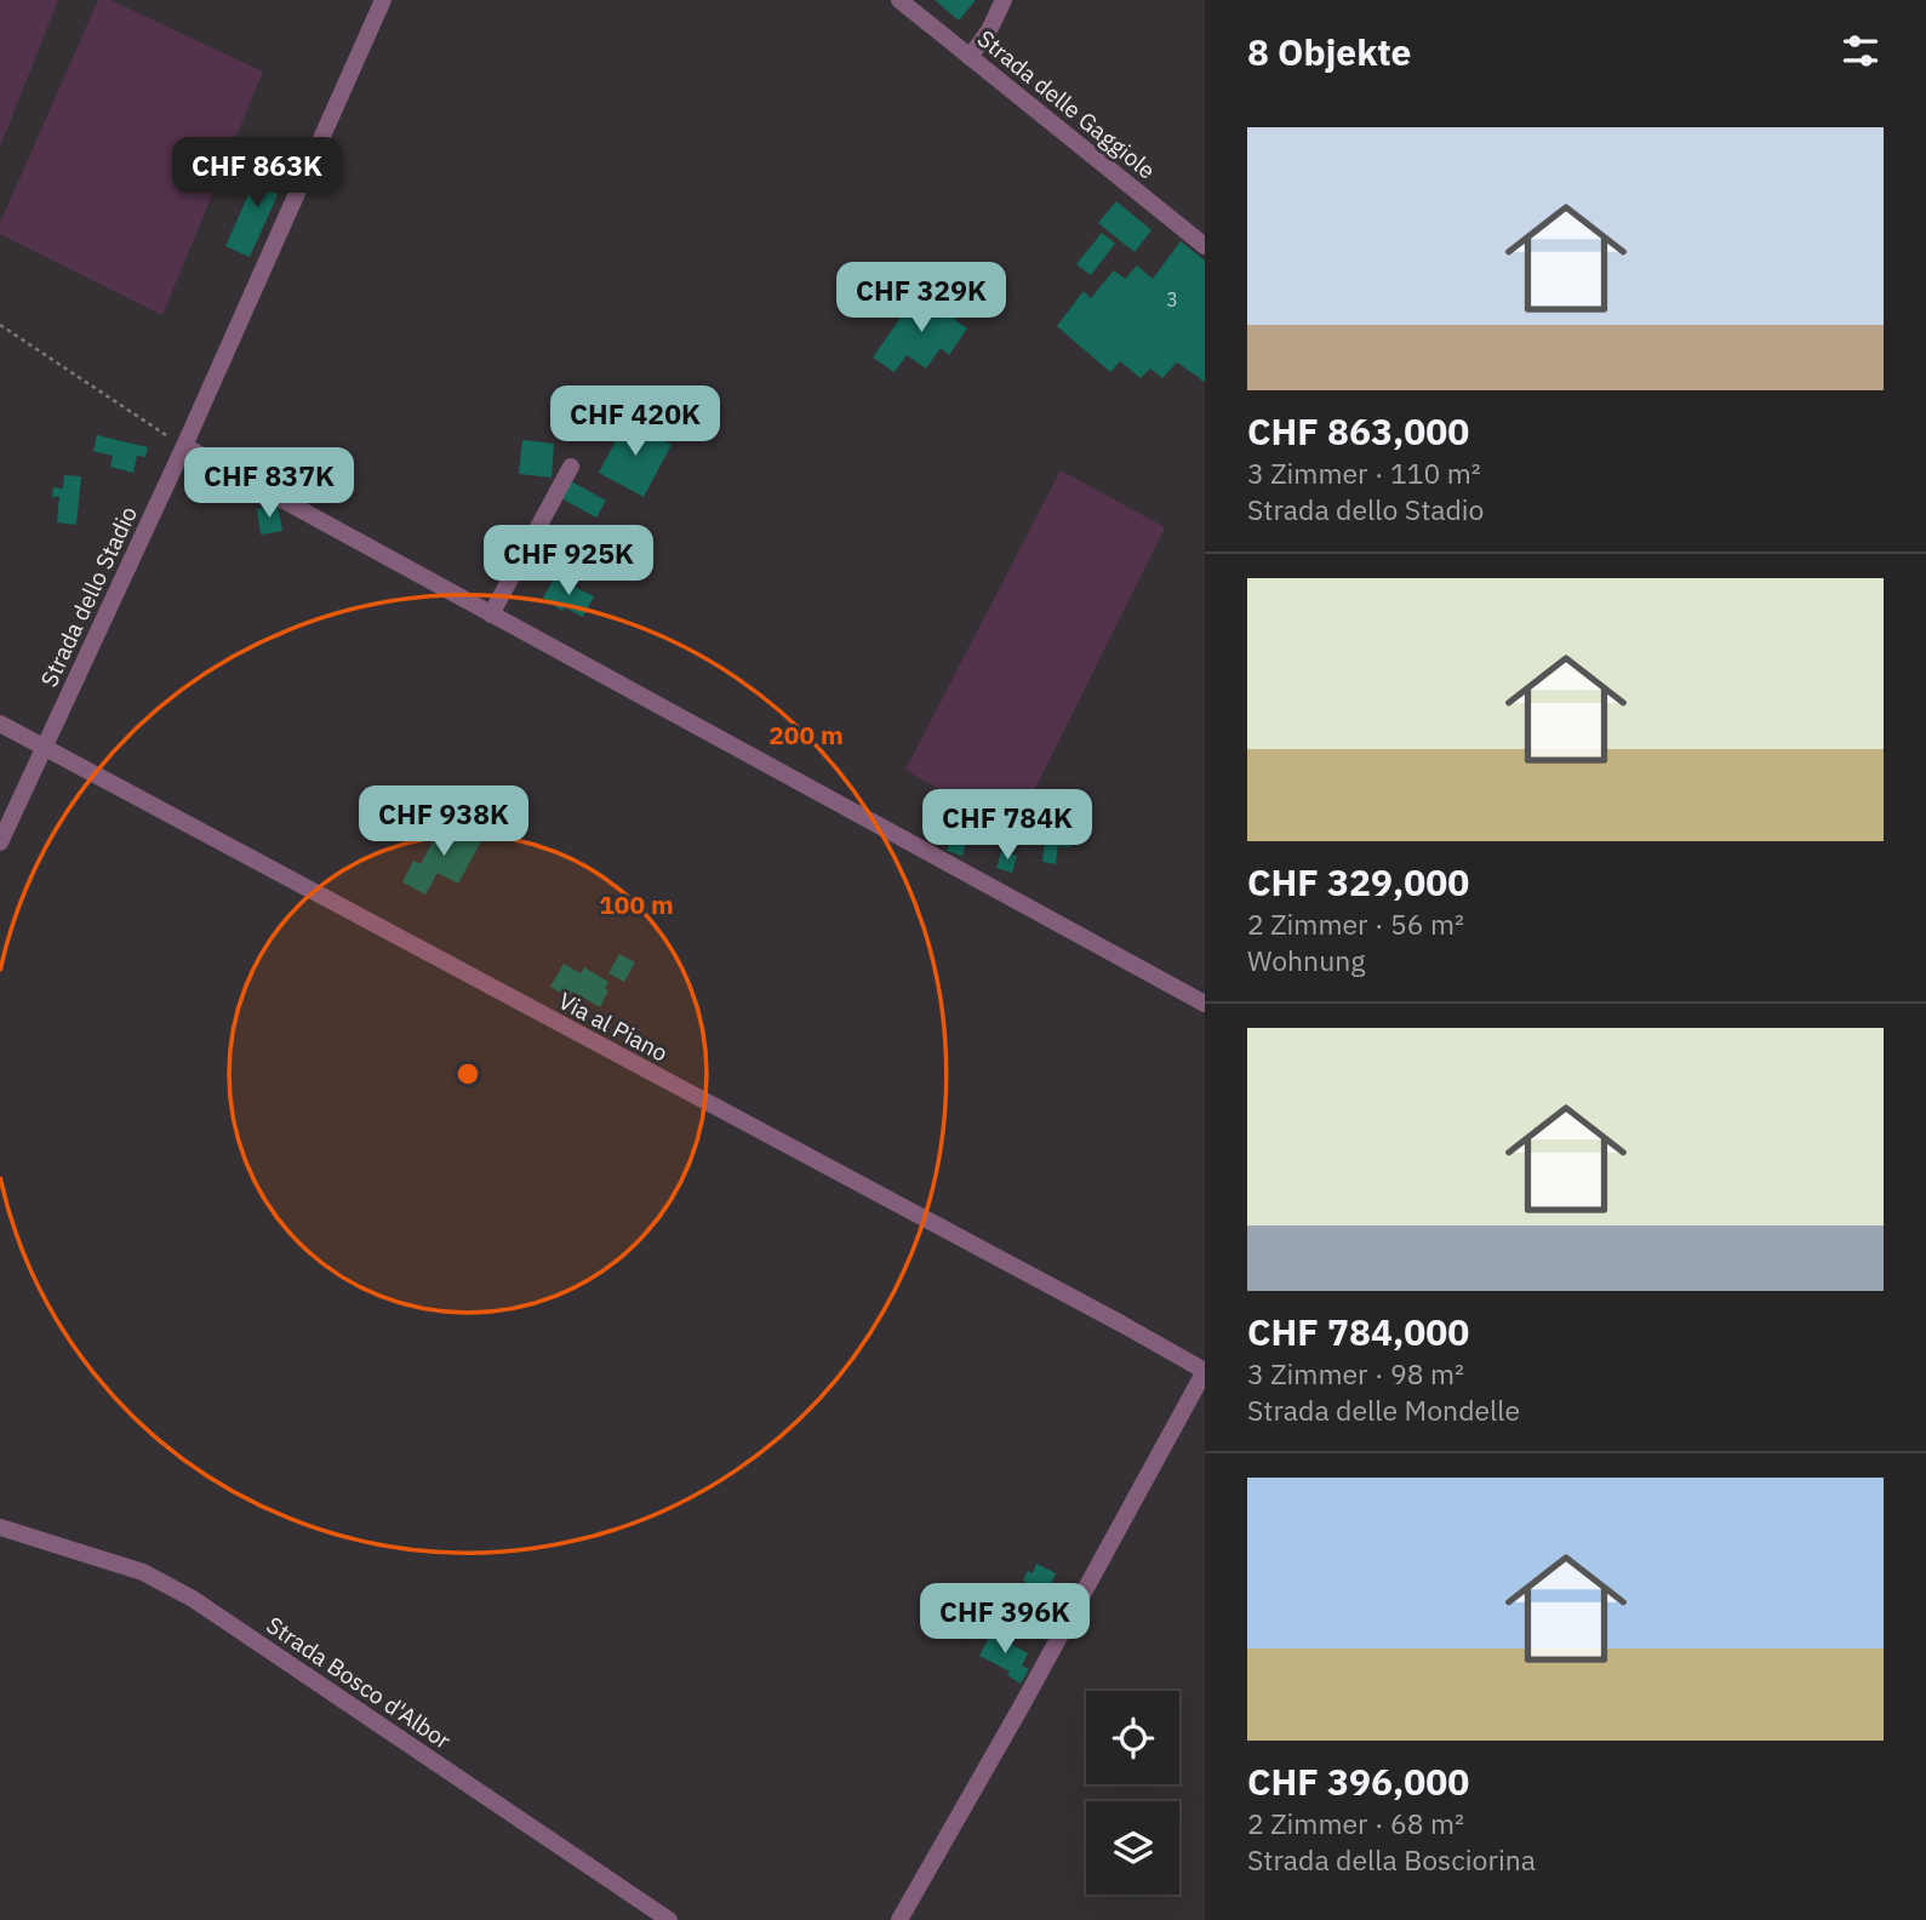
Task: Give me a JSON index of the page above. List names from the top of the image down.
{
  "streets": {
    "street": [
      "Strada delle Gaggiole",
      "Strada dello Stadio",
      "Via al Piano",
      "Strada Bosco d'Albor"
    ]
  },
  "crossings": [
    ["Strada dello Stadio", "Via al Piano"]
  ],
  "house_numbers": ["3"],
  "page": {
    "heading": "8 Objekte",
    "list": [
      {
        "name": "CHF 863,000",
        "note": "3 Zimmer · 110 m² · Strada dello Stadio"
      },
      {
        "name": "CHF 329,000",
        "note": "2 Zimmer · 56 m² · Wohnung"
      },
      {
        "name": "CHF 784,000",
        "note": "3 Zimmer · 98 m² · Strada delle Mondelle"
      },
      {
        "name": "CHF 396,000",
        "note": "2 Zimmer · 68 m² · Strada della Bosciorina"
      }
    ],
    "price": [
      "CHF 863K",
      "CHF 329K",
      "CHF 420K",
      "CHF 837K",
      "CHF 925K",
      "CHF 938K",
      "CHF 784K",
      "CHF 396K"
    ]
  },
  "rings": ["200 m", "100 m"]
}
